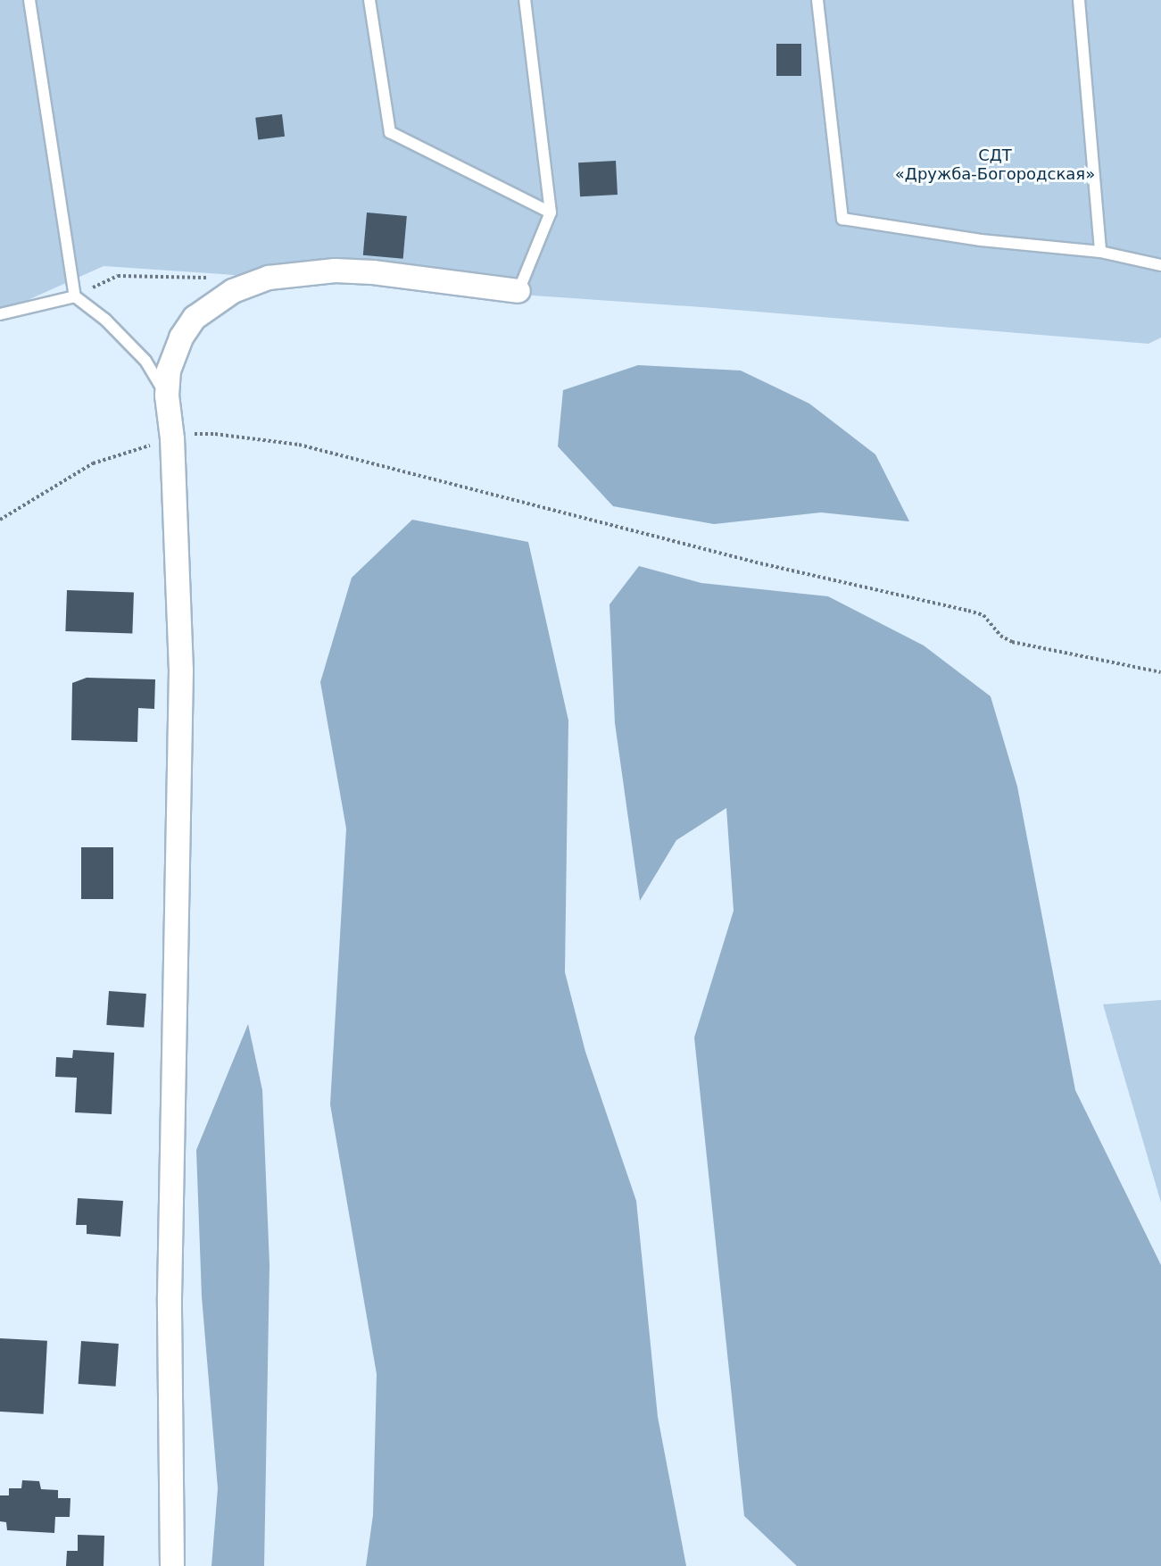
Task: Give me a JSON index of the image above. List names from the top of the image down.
{
  "parks": ["СДТ «Дружба-Богородская»"]
}
